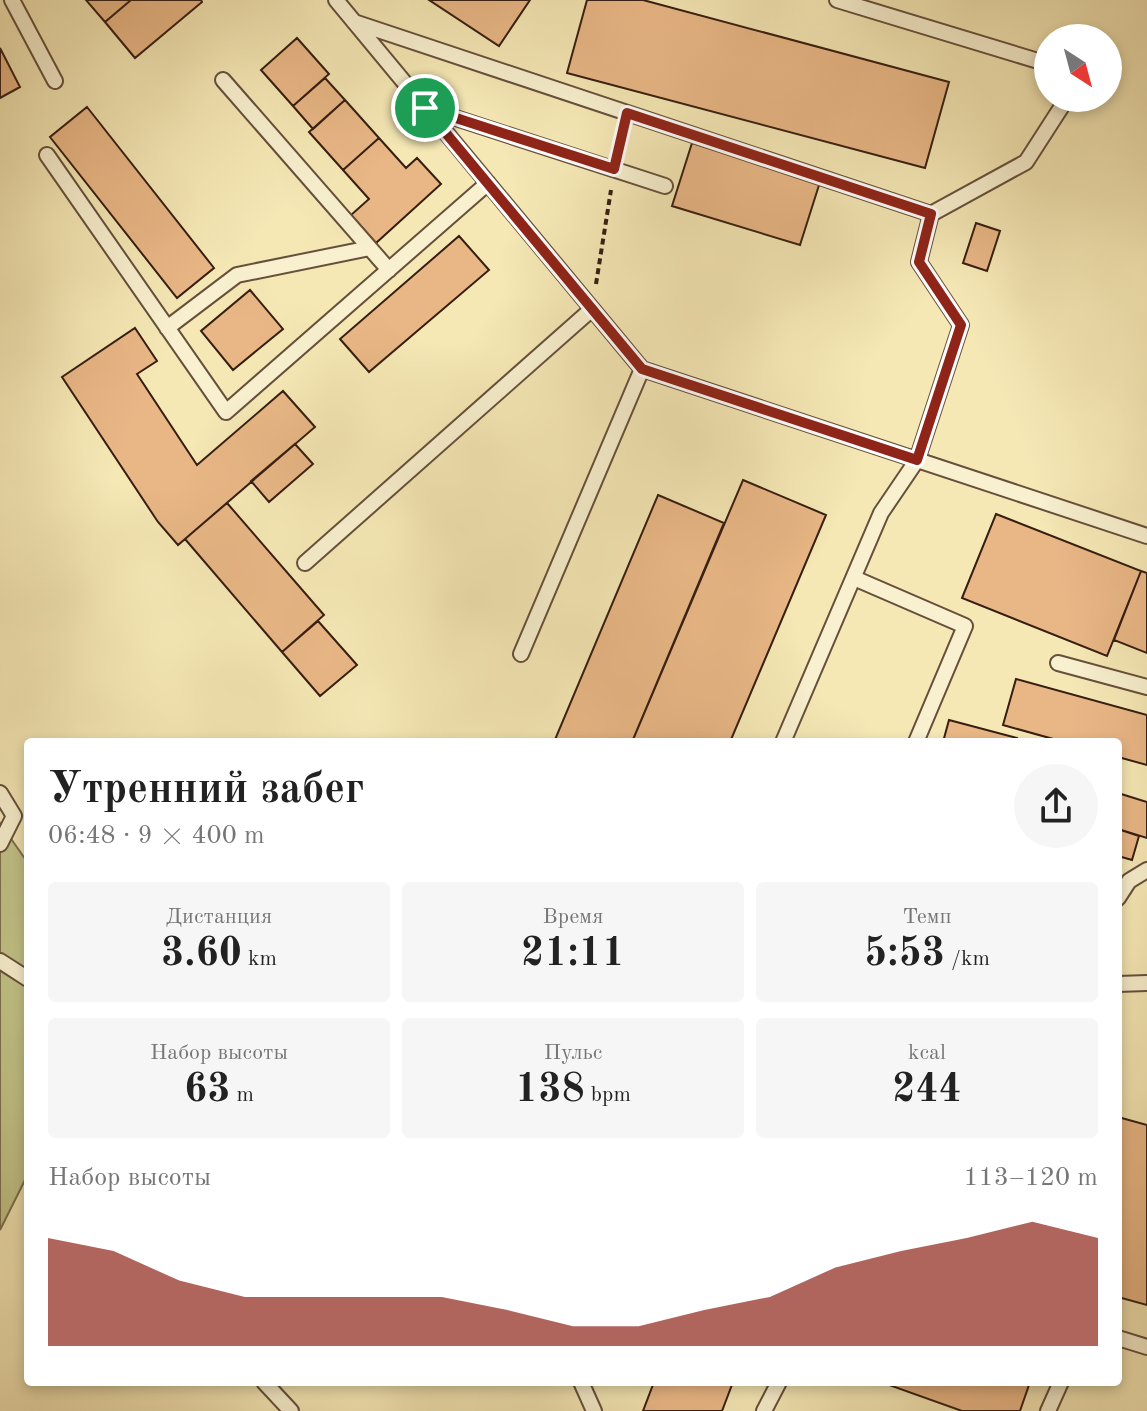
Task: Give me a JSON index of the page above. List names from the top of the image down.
{
  "north": "bottom right",
  "page": {
    "heading": ["Утренний забег", "06:48 · 9 × 400 m"],
    "stats": [
      ["Дистанция", "3.60 km"],
      ["Время", "21:11"],
      ["Темп", "5:53 /km"],
      ["Набор высоты", "63 m"],
      ["Пульс", "138 bpm"],
      ["kcal", "244"]
    ],
    "chart": ["Набор высоты", "113–120 m"]
  }
}
